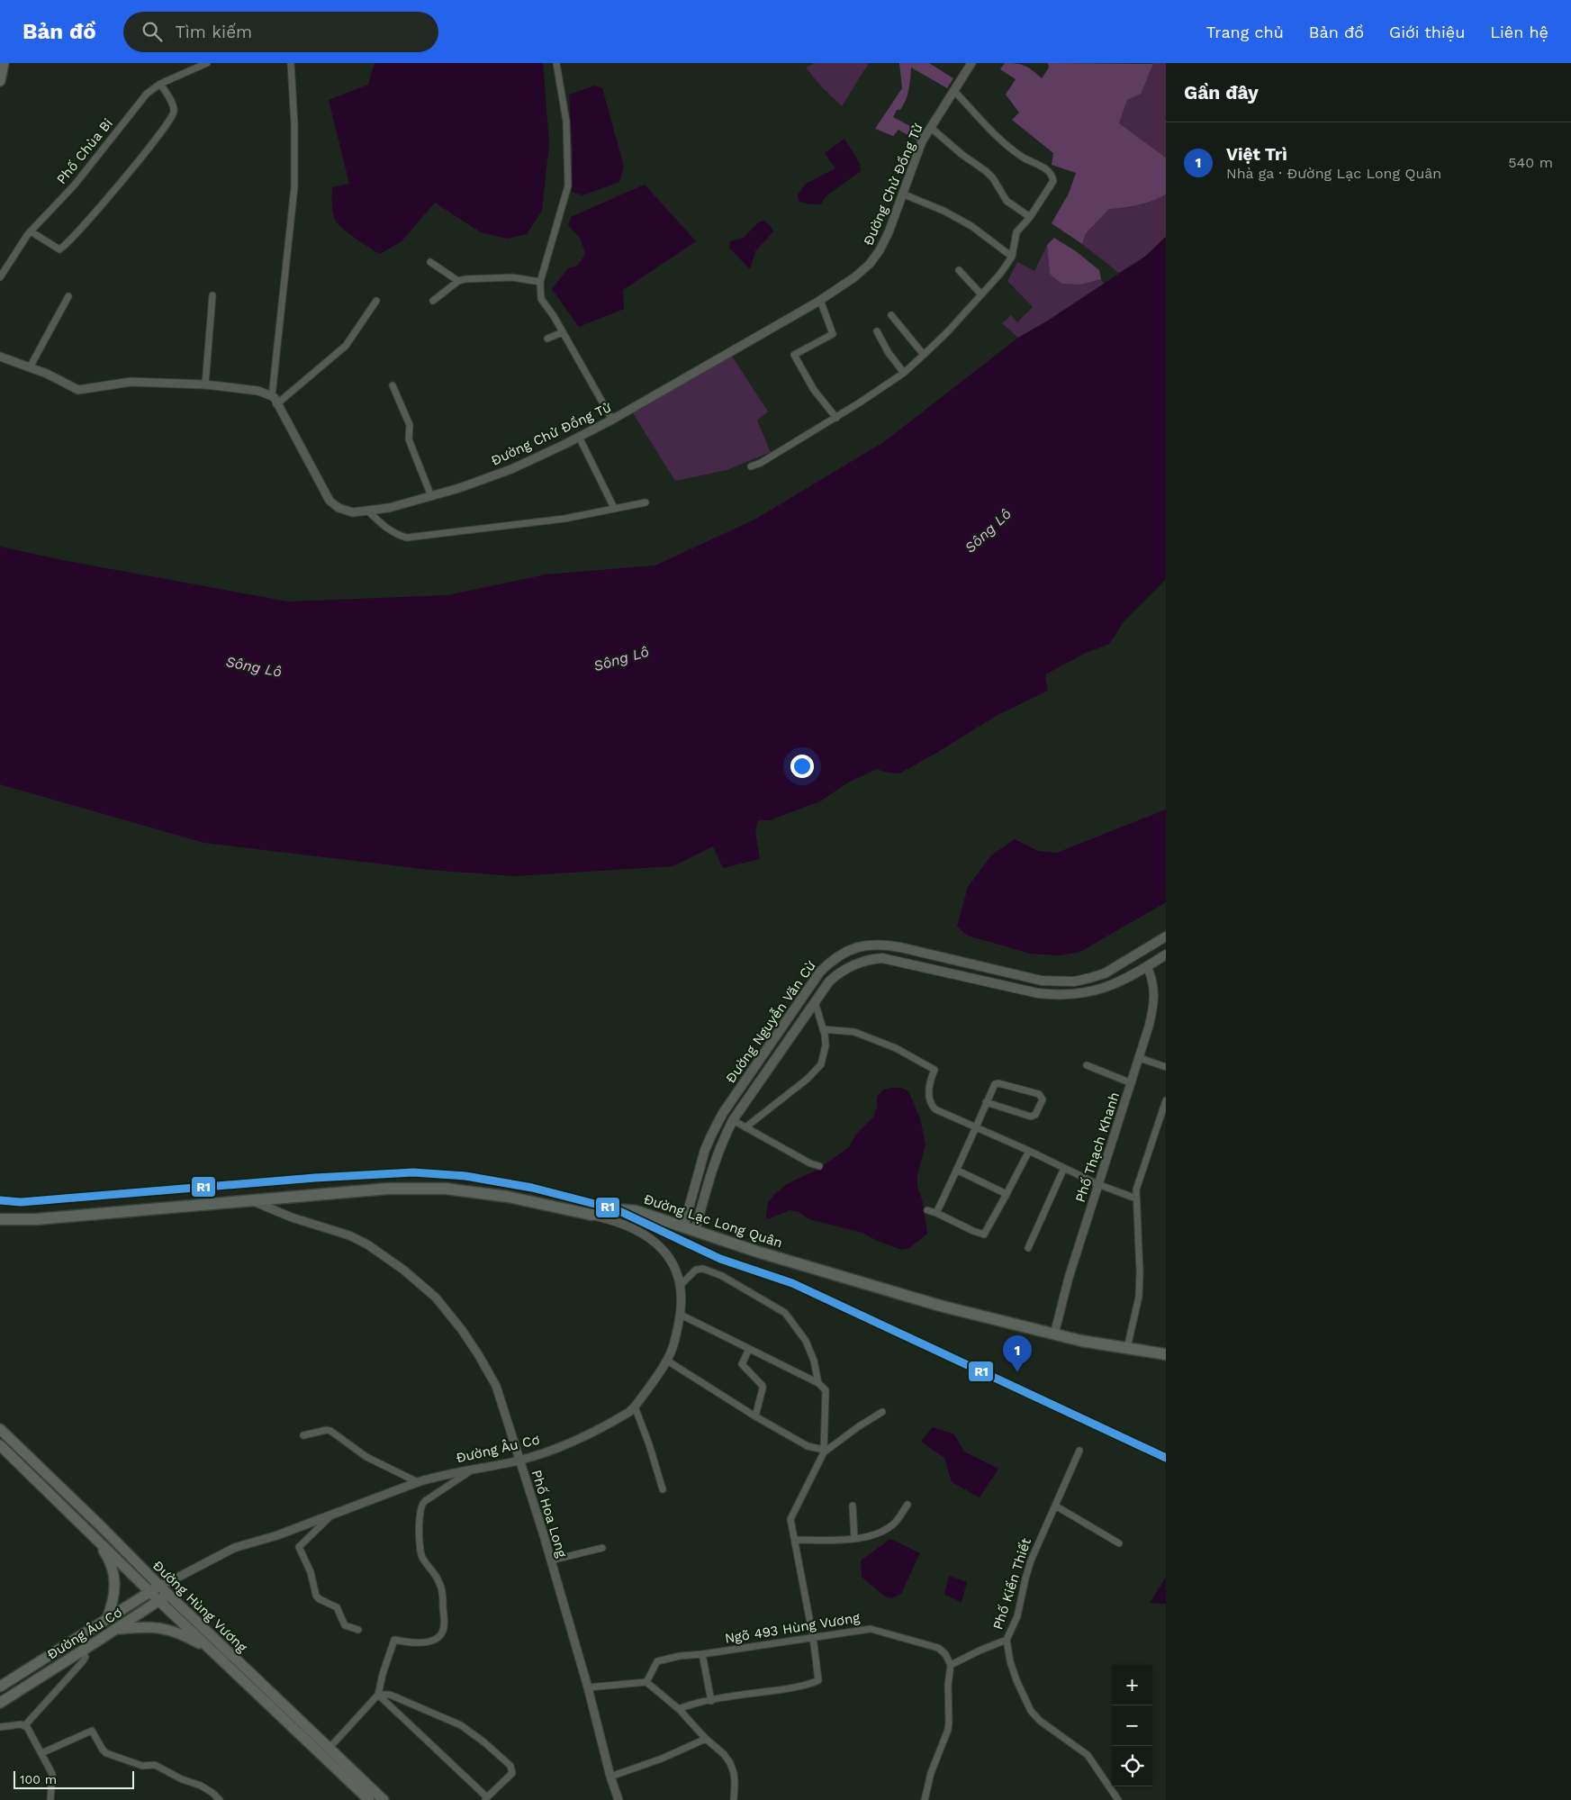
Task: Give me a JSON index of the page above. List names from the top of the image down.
{
  "streets": {
    "highway": ["Đường Lạc Long Quân"],
    "main road": ["Đường Nguyễn Văn Cừ", "Đường Âu Cơ", "Đường Hùng Vương"],
    "street": [
      "Phố Chùa Bi",
      "Đường Chử Đồng Tử",
      "Phố Thạch Khanh",
      "Phố Hoa Long",
      "Phố Kiến Thiết",
      "Ngõ 493 Hùng Vương"
    ]
  },
  "crossings": [
    ["Đường Nguyễn Văn Cừ", "Phố Thạch Khanh"],
    ["Đường Nguyễn Văn Cừ", "Đường Lạc Long Quân"],
    ["Phố Thạch Khanh", "Đường Lạc Long Quân"],
    ["Đường Lạc Long Quân", "Đường Âu Cơ"],
    ["Đường Lạc Long Quân", "Phố Hoa Long"],
    ["Đường Âu Cơ", "Phố Hoa Long"],
    ["Đường Âu Cơ", "Đường Hùng Vương"]
  ],
  "water": ["Sông Lô"],
  "lines": ["transit line R1"],
  "scale_bar": "100 m",
  "page": {
    "header": "Bản đồ",
    "search": "Tìm kiếm",
    "nav": [
      "Trang chủ",
      "Bản đồ",
      "Giới thiệu",
      "Liên hệ"
    ],
    "heading": "Gần đây",
    "list": [
      {
        "mark": "1",
        "name": "Việt Trì",
        "note": "Nhà ga · Đường Lạc Long Quân",
        "value": "540 m"
      }
    ],
    "pins": "1",
    "map_buttons": ["+", "−"],
    "scale": "100 m"
  }
}
